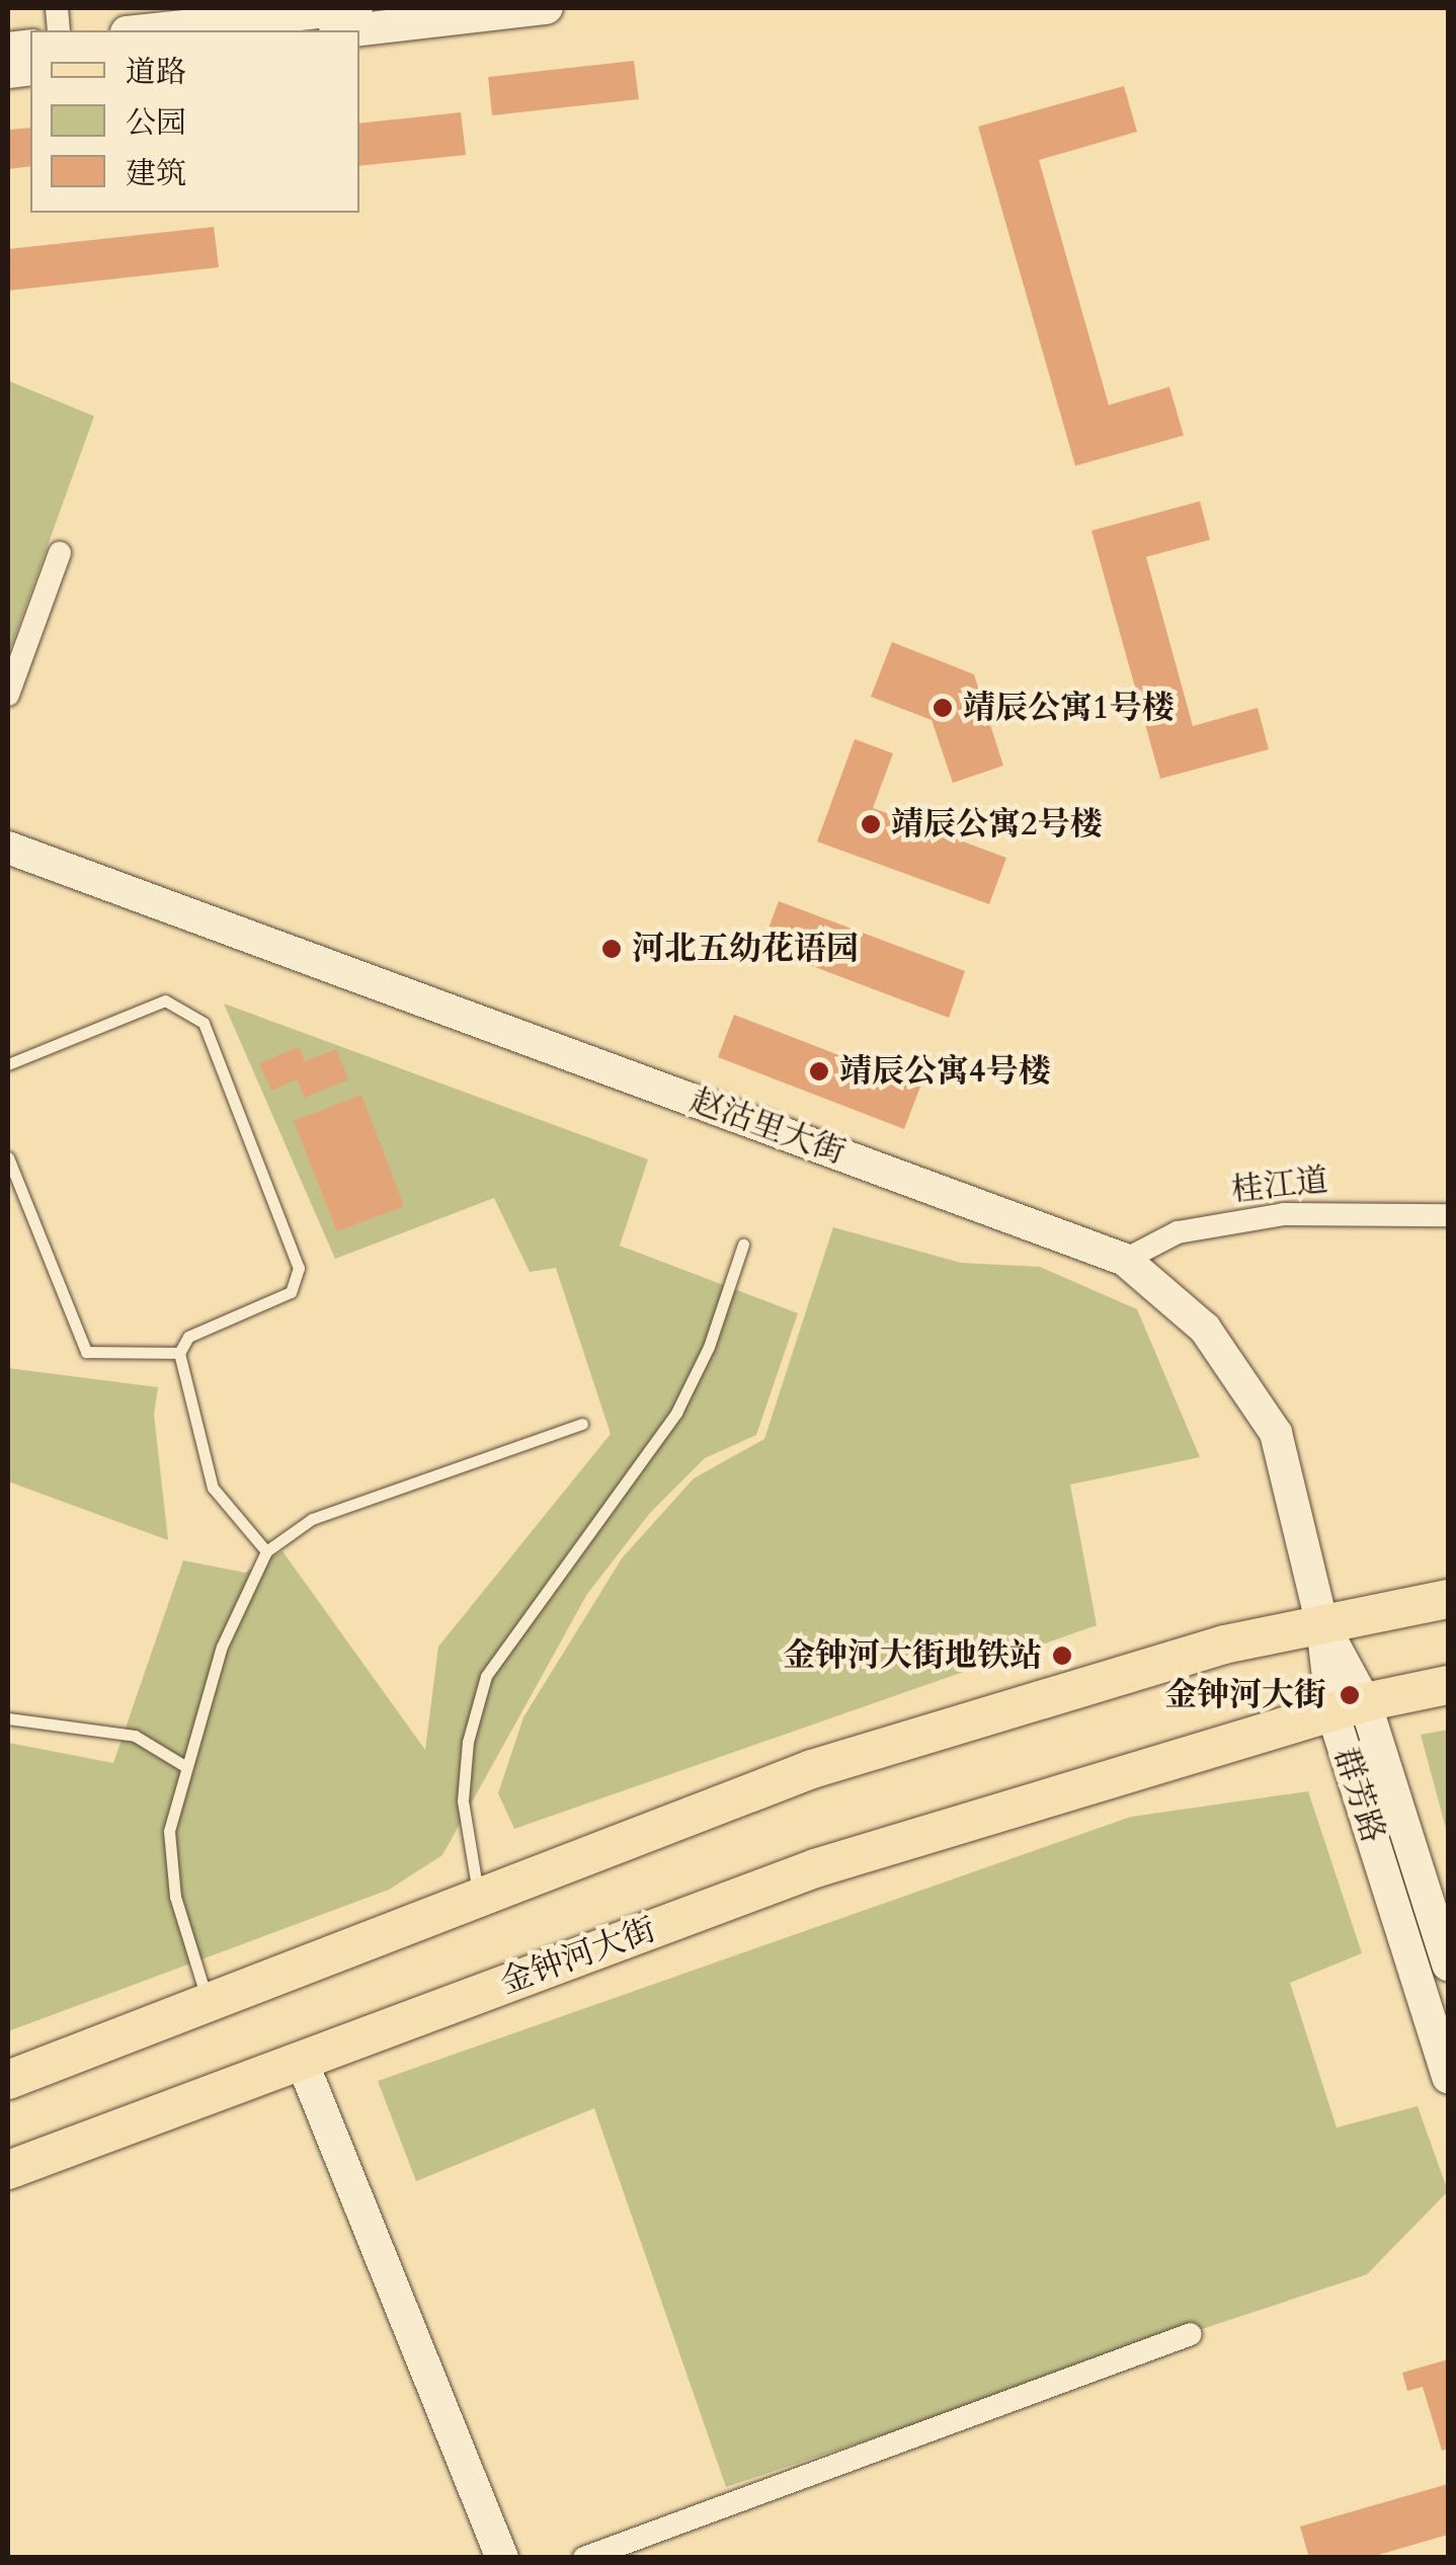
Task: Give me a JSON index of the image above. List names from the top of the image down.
{
  "streets": {
    "main road": ["金钟河大街"],
    "street": ["赵沽里大街", "桂江道", "群芳路"]
  },
  "crossings": [
    ["赵沽里大街", "桂江道"],
    ["赵沽里大街", "群芳路"],
    ["群芳路", "金钟河大街"]
  ],
  "places": [
    "靖辰公寓1号楼",
    "靖辰公寓2号楼",
    "河北五幼花语园",
    "靖辰公寓4号楼",
    "金钟河大街地铁站",
    "金钟河大街"
  ],
  "legend": ["道路", "公园", "建筑"]
}
